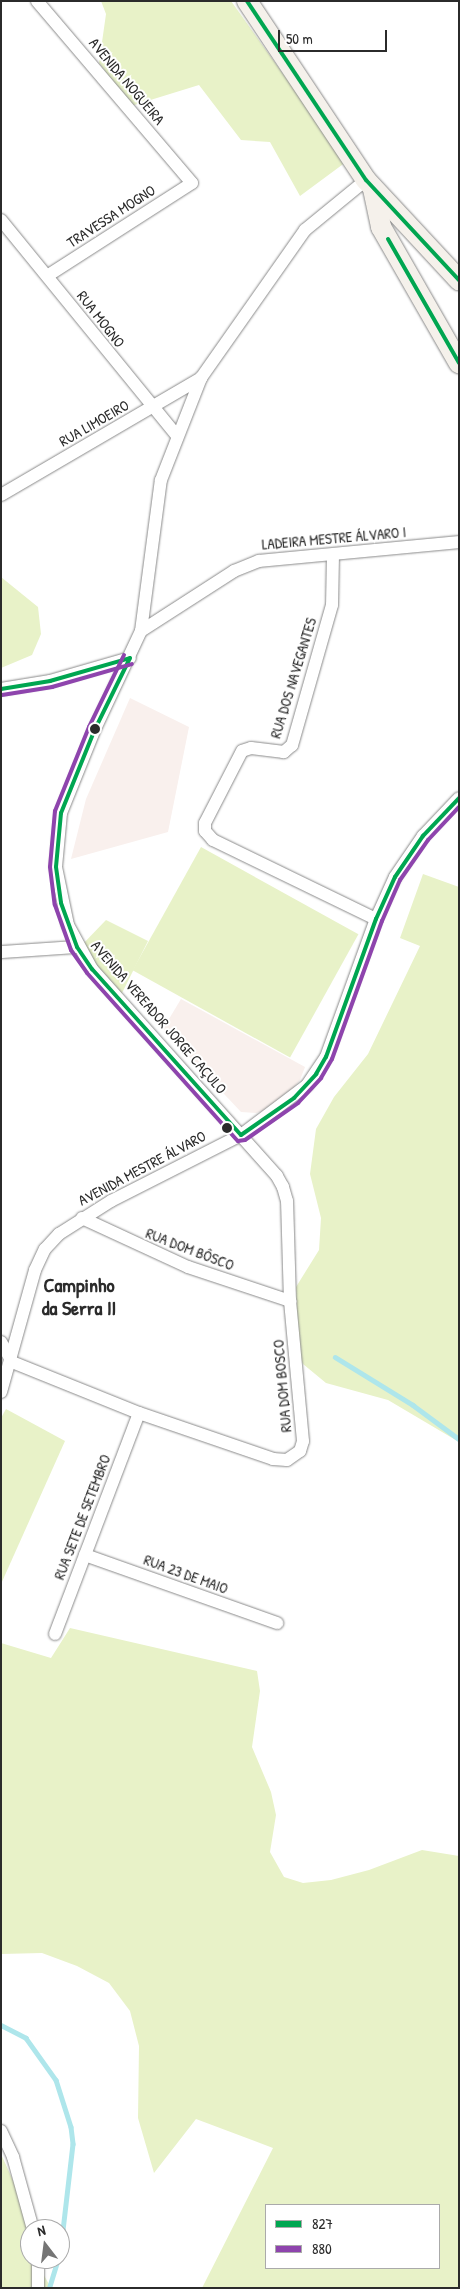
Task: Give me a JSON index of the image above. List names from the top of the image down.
{
  "streets": {
    "street": [
      "AVENIDA NOGUEIRA",
      "TRAVESSA MOGNO",
      "RUA MOGNO",
      "RUA LIMOEIRO",
      "LADEIRA MESTRE ÁLVARO I",
      "RUA DOS NAVEGANTES",
      "AVENIDA VEREADOR JORGE CAÇULO",
      "AVENIDA MESTRE ÁLVARO",
      "RUA DOM BÔSCO",
      "RUA DOM BOSCO",
      "RUA SETE DE SETEMBRO",
      "RUA 23 DE MAIO"
    ]
  },
  "crossings": [
    ["AVENIDA NOGUEIRA", "TRAVESSA MOGNO"],
    ["TRAVESSA MOGNO", "RUA MOGNO"],
    ["RUA MOGNO", "RUA LIMOEIRO"],
    ["RUA MOGNO", "AVENIDA VEREADOR JORGE CAÇULO"],
    ["RUA LIMOEIRO", "AVENIDA VEREADOR JORGE CAÇULO"],
    ["LADEIRA MESTRE ÁLVARO I", "RUA DOS NAVEGANTES"],
    ["LADEIRA MESTRE ÁLVARO I", "AVENIDA VEREADOR JORGE CAÇULO"],
    ["RUA DOS NAVEGANTES", "AVENIDA MESTRE ÁLVARO"],
    ["AVENIDA VEREADOR JORGE CAÇULO", "AVENIDA MESTRE ÁLVARO"],
    ["AVENIDA MESTRE ÁLVARO", "RUA DOM BÔSCO"],
    ["RUA DOM BÔSCO", "RUA DOM BOSCO"],
    ["RUA DOM BOSCO", "RUA SETE DE SETEMBRO"],
    ["RUA SETE DE SETEMBRO", "RUA 23 DE MAIO"]
  ],
  "districts": ["Campinho da Serra II"],
  "lines": ["transit line 827", "transit line 880"],
  "legend": ["827", "880"],
  "scale_bar": "50 m",
  "north": "top"
}
